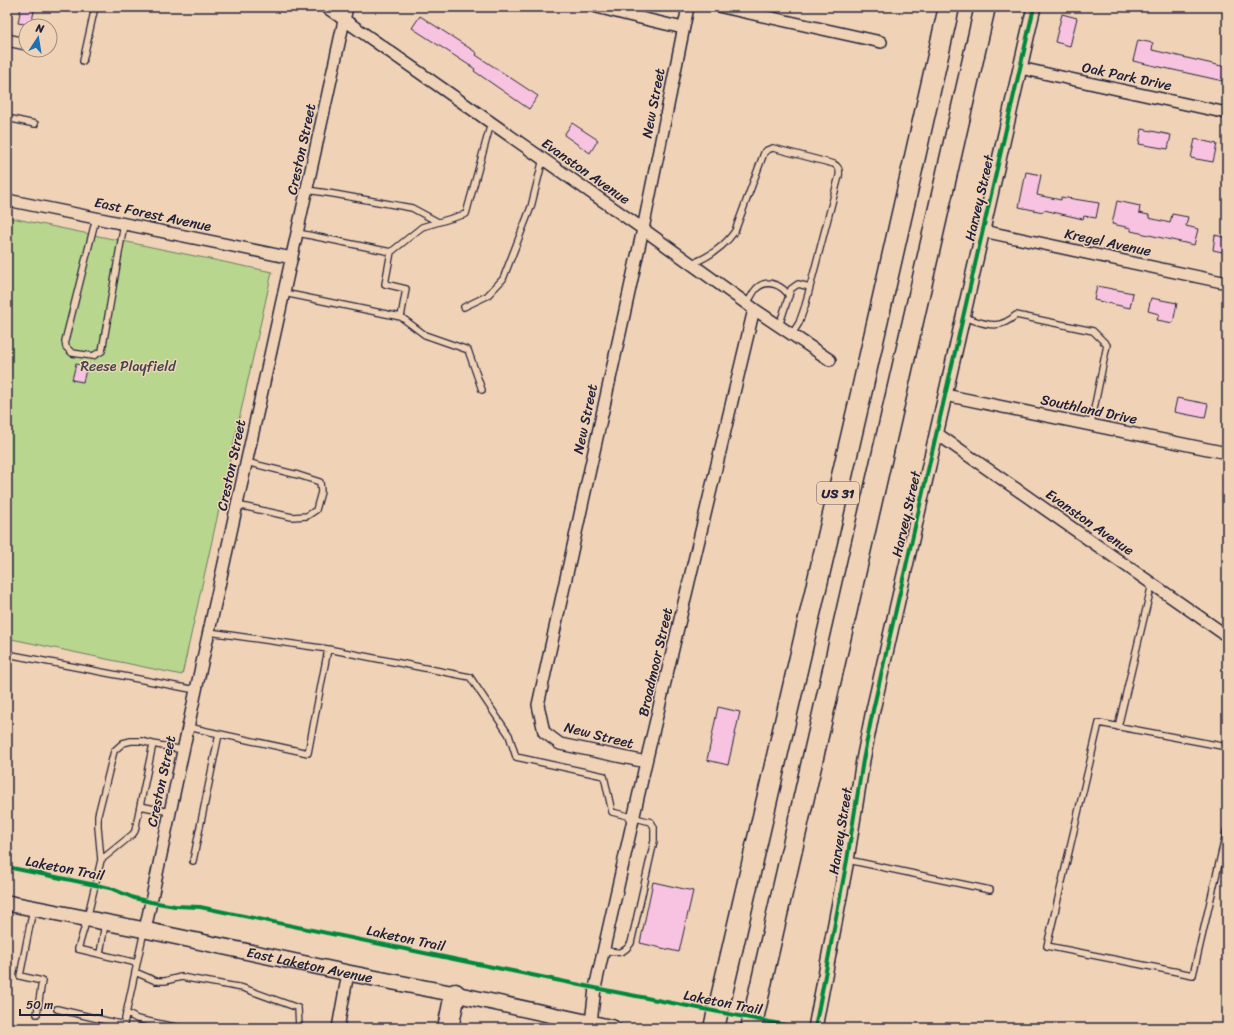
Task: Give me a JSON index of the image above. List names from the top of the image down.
{
  "streets": {
    "highway": ["US 31"],
    "main road": ["East Laketon Avenue"],
    "street": [
      "Oak Park Drive",
      "New Street",
      "Creston Street",
      "Evanston Avenue",
      "Harvey Street",
      "East Forest Avenue",
      "Kregel Avenue",
      "Southland Drive",
      "Broadmoor Street"
    ],
    "cycle path": ["Laketon Trail"]
  },
  "crossings": [
    ["Oak Park Drive", "Harvey Street"],
    ["New Street", "Evanston Avenue"],
    ["New Street", "Broadmoor Street"],
    ["Creston Street", "Evanston Avenue"],
    ["Creston Street", "East Forest Avenue"],
    ["Creston Street", "East Laketon Avenue"],
    ["Evanston Avenue", "Harvey Street"],
    ["Evanston Avenue", "Broadmoor Street"],
    ["Harvey Street", "Kregel Avenue"],
    ["Harvey Street", "Southland Drive"],
    ["Broadmoor Street", "East Laketon Avenue"]
  ],
  "parks": ["Reese Playfield"],
  "scale_bar": "50 m",
  "north": "top"
}
